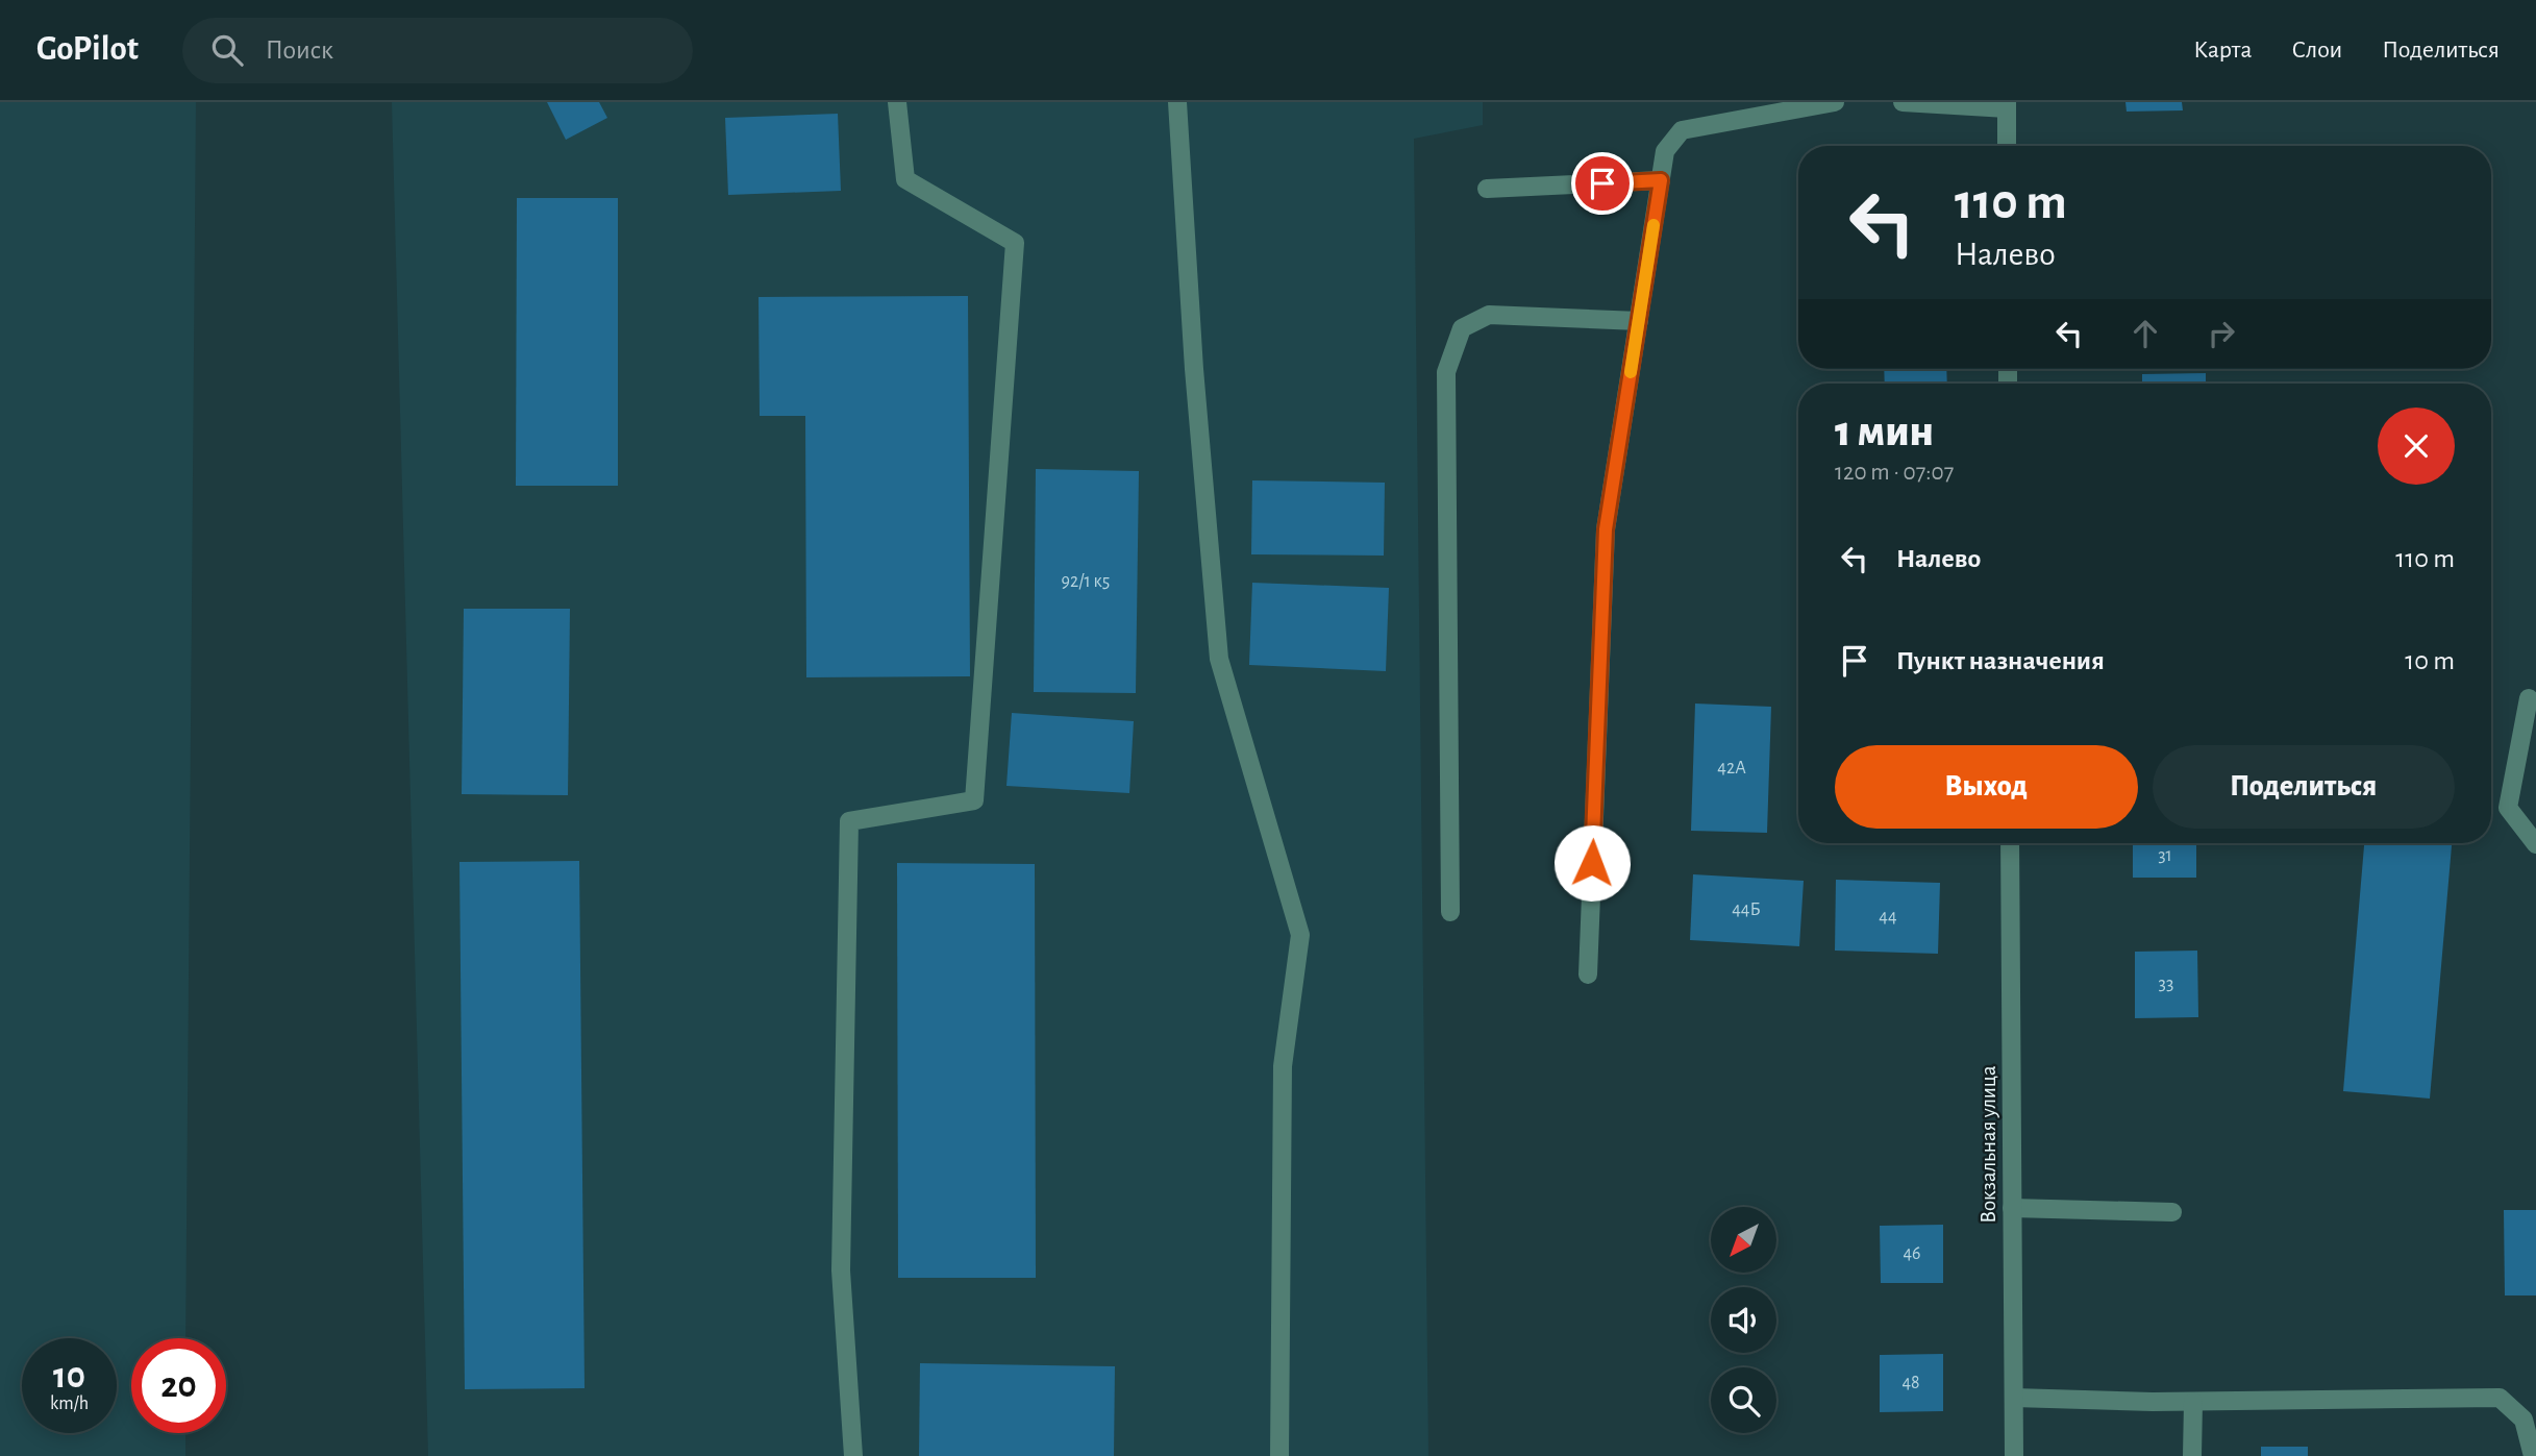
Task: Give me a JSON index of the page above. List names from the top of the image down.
{
  "streets": {
    "street": ["Вокзальная улица"]
  },
  "house_numbers": [
    "92/1 к5",
    "42А",
    "31",
    "44Б",
    "44",
    "33",
    "46",
    "48"
  ],
  "north": "bottom left",
  "page": {
    "header": "GoPilot",
    "search": "Поиск",
    "nav": ["Карта", "Слои", "Поделиться"],
    "turn": ["110 m", "Налево"],
    "heading": ["1 мин", "120 m · 07:07"],
    "list": [
      {
        "name": "Налево",
        "value": "110 m"
      },
      {
        "name": "Пункт назначения",
        "value": "10 m"
      }
    ],
    "buttons": ["Выход", "Поделиться"],
    "speed": "10 km/h",
    "limit": "20"
  }
}
